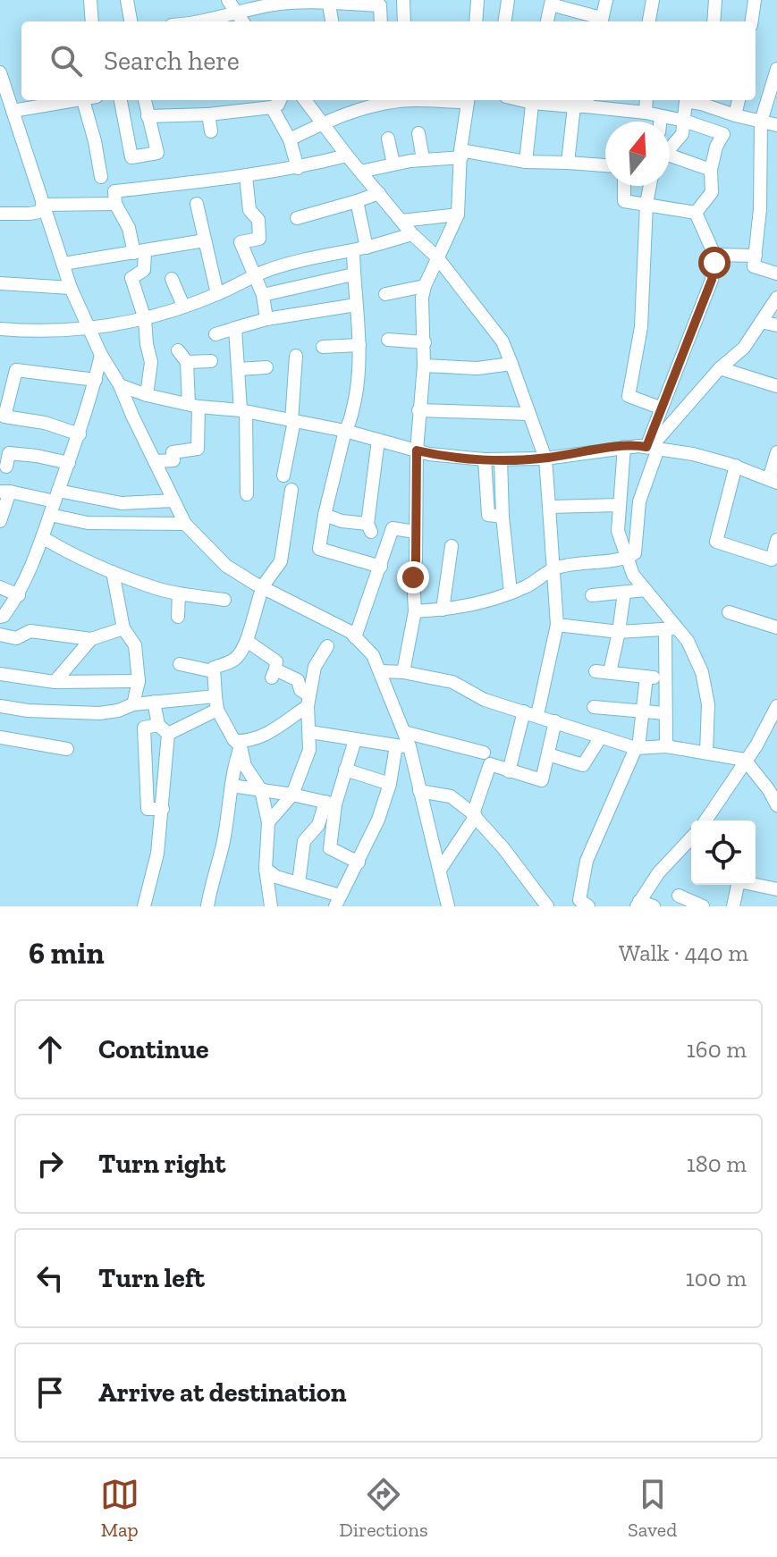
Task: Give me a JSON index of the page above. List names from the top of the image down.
{
  "north": "top",
  "page": {
    "search": "Search here",
    "heading": ["6 min", "Walk · 440 m"],
    "list": [
      ["Continue", "160 m"],
      ["Turn right", "180 m"],
      ["Turn left", "100 m"],
      "Arrive at destination"
    ],
    "nav": ["Map", "Directions", "Saved"]
  }
}
